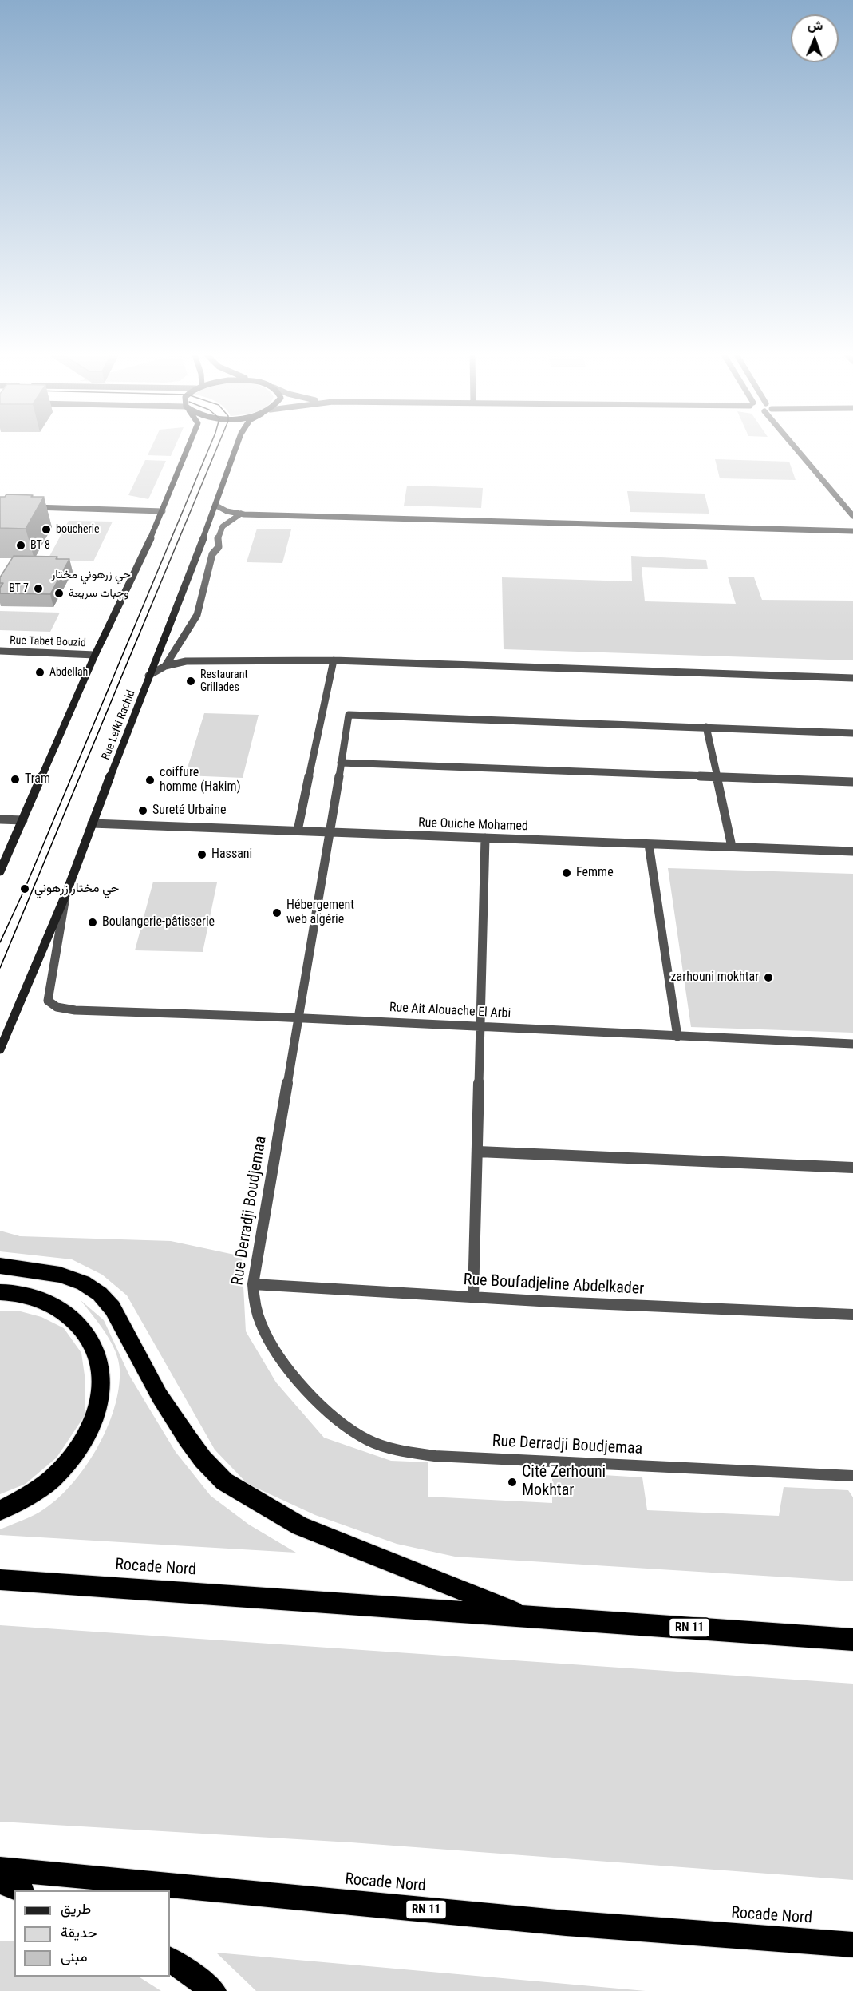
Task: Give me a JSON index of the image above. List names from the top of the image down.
{
  "streets": {
    "highway": ["Rocade Nord", "RN 11"],
    "main road": ["Rue Lefki Rachid"],
    "street": [
      "Rue Tabet Bouzid",
      "Rue Ouiche Mohamed",
      "Rue Ait Alouache El Arbi",
      "Rue Derradji Boudjemaa",
      "Rue Boufadjeline Abdelkader"
    ]
  },
  "crossings": [
    ["Rue Lefki Rachid", "Rue Ouiche Mohamed"],
    ["Rue Lefki Rachid", "Rue Ait Alouache El Arbi"],
    ["Rue Ouiche Mohamed", "Rue Derradji Boudjemaa"],
    ["Rue Ait Alouache El Arbi", "Rue Derradji Boudjemaa"],
    ["Rue Derradji Boudjemaa", "Rue Boufadjeline Abdelkader"]
  ],
  "districts": ["حي زرهوني مختار"],
  "places": [
    "boucherie",
    "BT 8",
    "BT 7",
    "وجبات سريعة",
    "Abdellah",
    "Restaurant Grillades",
    "Tram",
    "coiffure homme (Hakim)",
    "Sureté Urbaine",
    "Hassani",
    "Femme",
    "حي مختار زرهوني",
    "Hébergement web algérie",
    "Boulangerie-pâtisserie",
    "zarhouni mokhtar",
    "Cité Zerhouni Mokhtar"
  ],
  "legend": ["طريق", "حديقة", "مبنى"],
  "north": "top"
}
